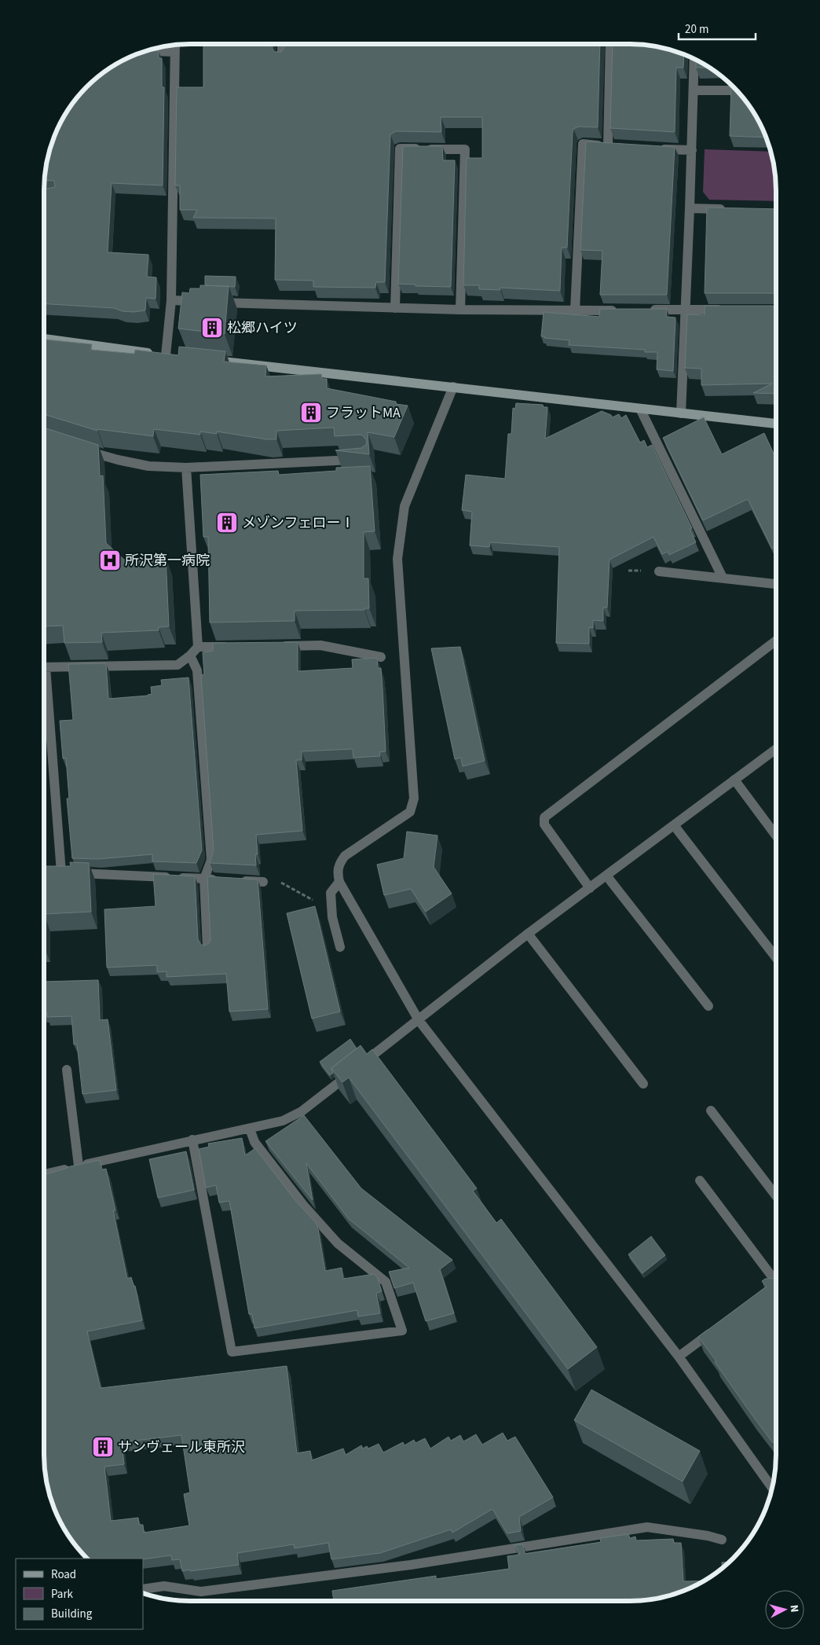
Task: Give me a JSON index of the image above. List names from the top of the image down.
{
  "places": {
    "building": [
      "松郷ハイツ",
      "フラットMA",
      "メゾンフェローⅠ",
      "サンヴェール東所沢"
    ],
    "hospital": ["所沢第一病院"]
  },
  "legend": ["Road", "Park", "Building"],
  "scale_bar": "20 m",
  "north": "right"
}
